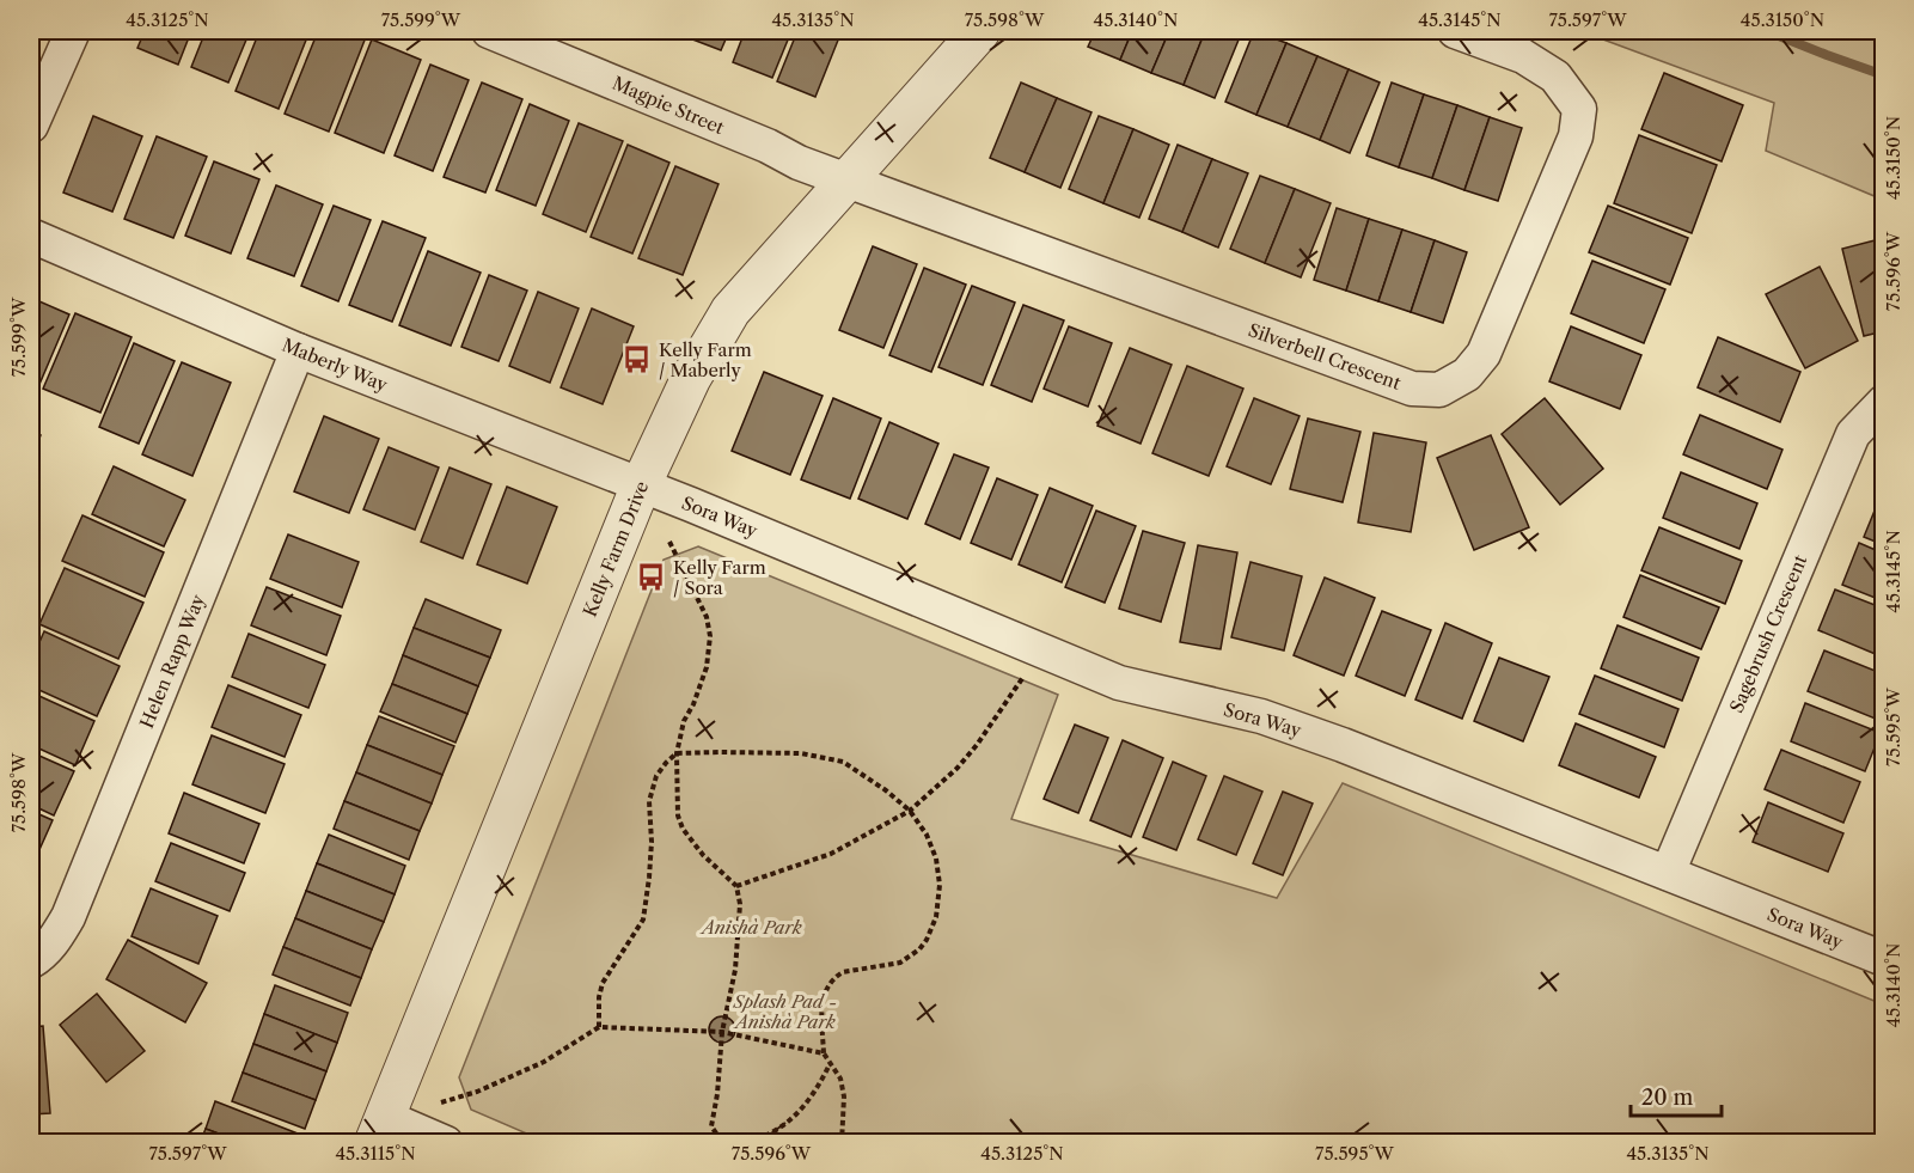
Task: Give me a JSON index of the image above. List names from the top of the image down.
{
  "streets": {
    "street": [
      "Magpie Street",
      "Silverbell Crescent",
      "Maberly Way",
      "Sora Way",
      "Kelly Farm Drive",
      "Sagebrush Crescent",
      "Helen Rapp Way"
    ]
  },
  "crossings": [
    ["Magpie Street", "Silverbell Crescent"],
    ["Magpie Street", "Kelly Farm Drive"],
    ["Silverbell Crescent", "Kelly Farm Drive"],
    ["Maberly Way", "Sora Way"],
    ["Maberly Way", "Kelly Farm Drive"],
    ["Maberly Way", "Helen Rapp Way"],
    ["Sora Way", "Kelly Farm Drive"],
    ["Sora Way", "Sagebrush Crescent"]
  ],
  "parks": ["Anishà Park", "Splash Pad - Anishà Park"],
  "places": {
    "bus stop": ["Kelly Farm / Maberly", "Kelly Farm / Sora"]
  },
  "scale_bar": "20 m",
  "coordinates": [
    "45.3125°N",
    "75.599°W",
    "45.3135°N",
    "75.598°W",
    "45.3140°N",
    "45.3145°N",
    "75.597°W",
    "45.3150°N",
    "75.596°W",
    "75.595°W",
    "45.3115°N"
  ]
}
